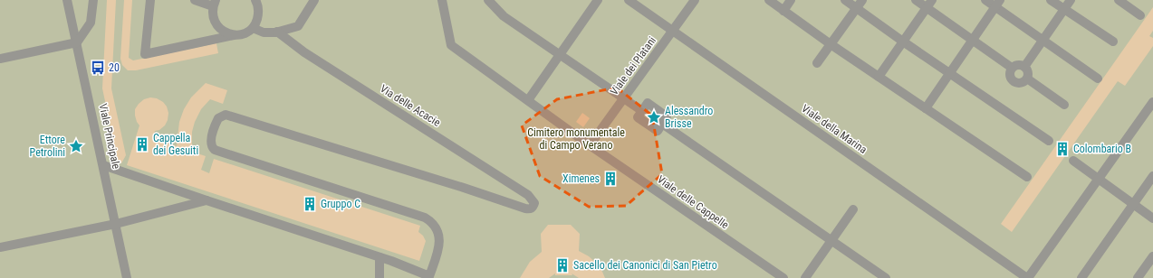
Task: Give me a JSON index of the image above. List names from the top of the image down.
{
  "streets": {
    "lane": [
      "Viale dei Platani",
      "Via delle Acacie",
      "Viale della Marina",
      "Viale Principale",
      "Viale delle Cappelle"
    ]
  },
  "crossings": [
    ["Viale dei Platani", "Viale della Marina"],
    ["Viale dei Platani", "Viale delle Cappelle"]
  ],
  "parks": ["Cimitero monumentale di Campo Verano"],
  "places": {
    "bus stop": ["20"],
    "place": ["Alessandro Brisse", "Ettore Petrolini"],
    "building": [
      "Cappella dei Gesuiti",
      "Colombario B",
      "Ximenes",
      "Gruppo C",
      "Sacello dei Canonici di San Pietro"
    ]
  }
}
